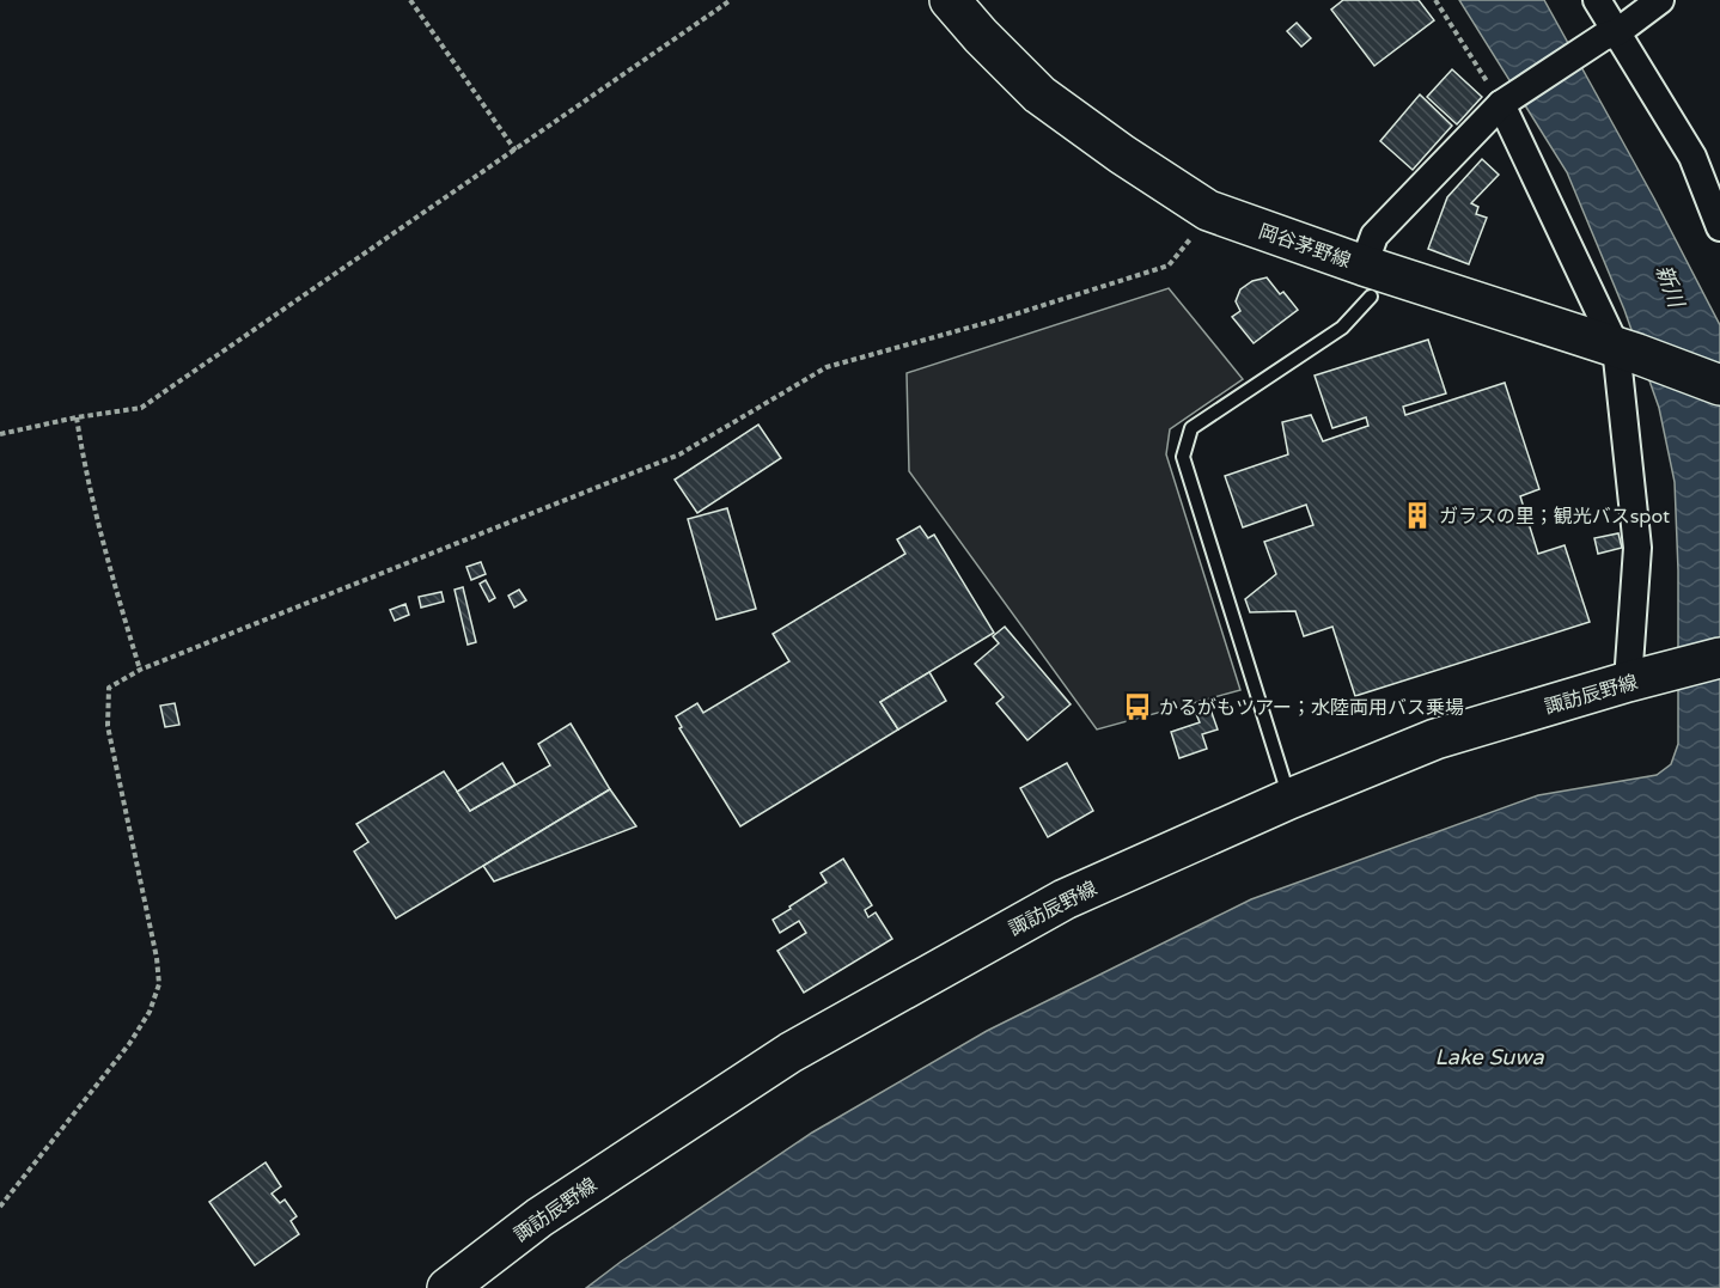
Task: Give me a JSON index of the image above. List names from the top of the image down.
{
  "streets": {
    "main road": ["岡谷茅野線", "諏訪辰野線"]
  },
  "water": ["新川", "Lake Suwa"],
  "places": {
    "building": ["ガラスの里；観光バスspot"],
    "bus stop": ["かるがもツアー；水陸両用バス乗場"]
  }
}
